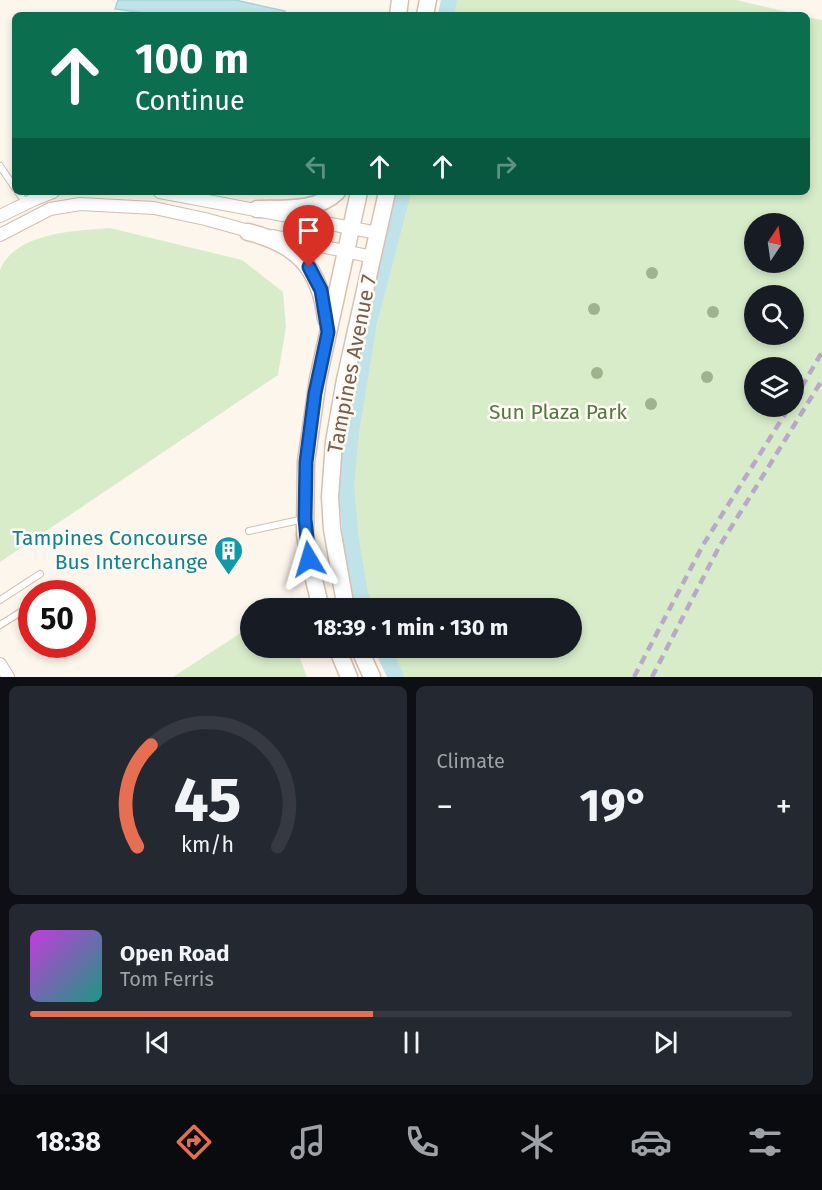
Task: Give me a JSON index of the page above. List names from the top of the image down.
{
  "streets": {
    "main road": ["Tampines Avenue 7"]
  },
  "parks": ["Sun Plaza Park"],
  "places": {
    "building": ["Tampines Concourse Bus Interchange"]
  },
  "north": "top",
  "page": {
    "turn": ["100 m", "Continue"],
    "limit": "50",
    "trip": "18:39 · 1 min · 130 m",
    "tile": "Climate",
    "heat": ["−", "19°", "+"],
    "song": ["Open Road", "Tom Ferris"],
    "tabs": "18:38",
    "gauge": ["45", "km/h"]
  }
}
